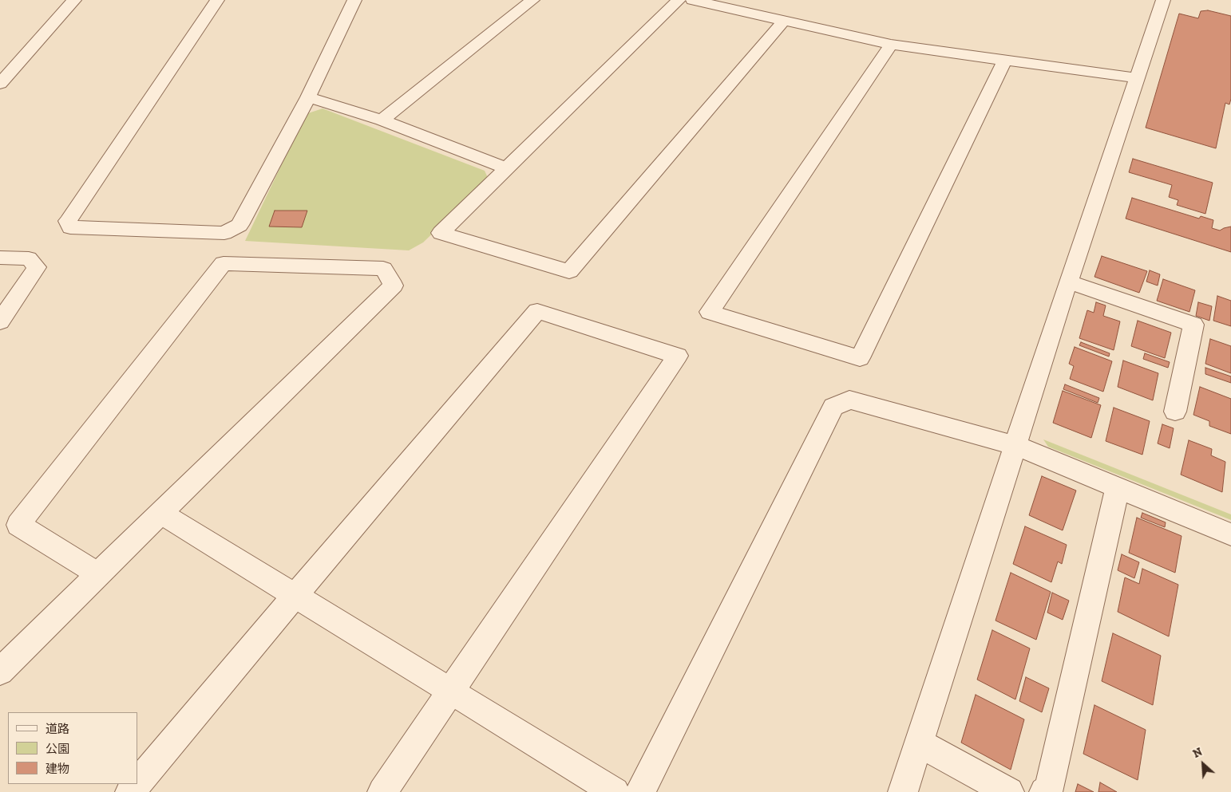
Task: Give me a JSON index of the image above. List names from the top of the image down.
{
  "legend": ["道路", "公園", "建物"],
  "north": "top left"
}
